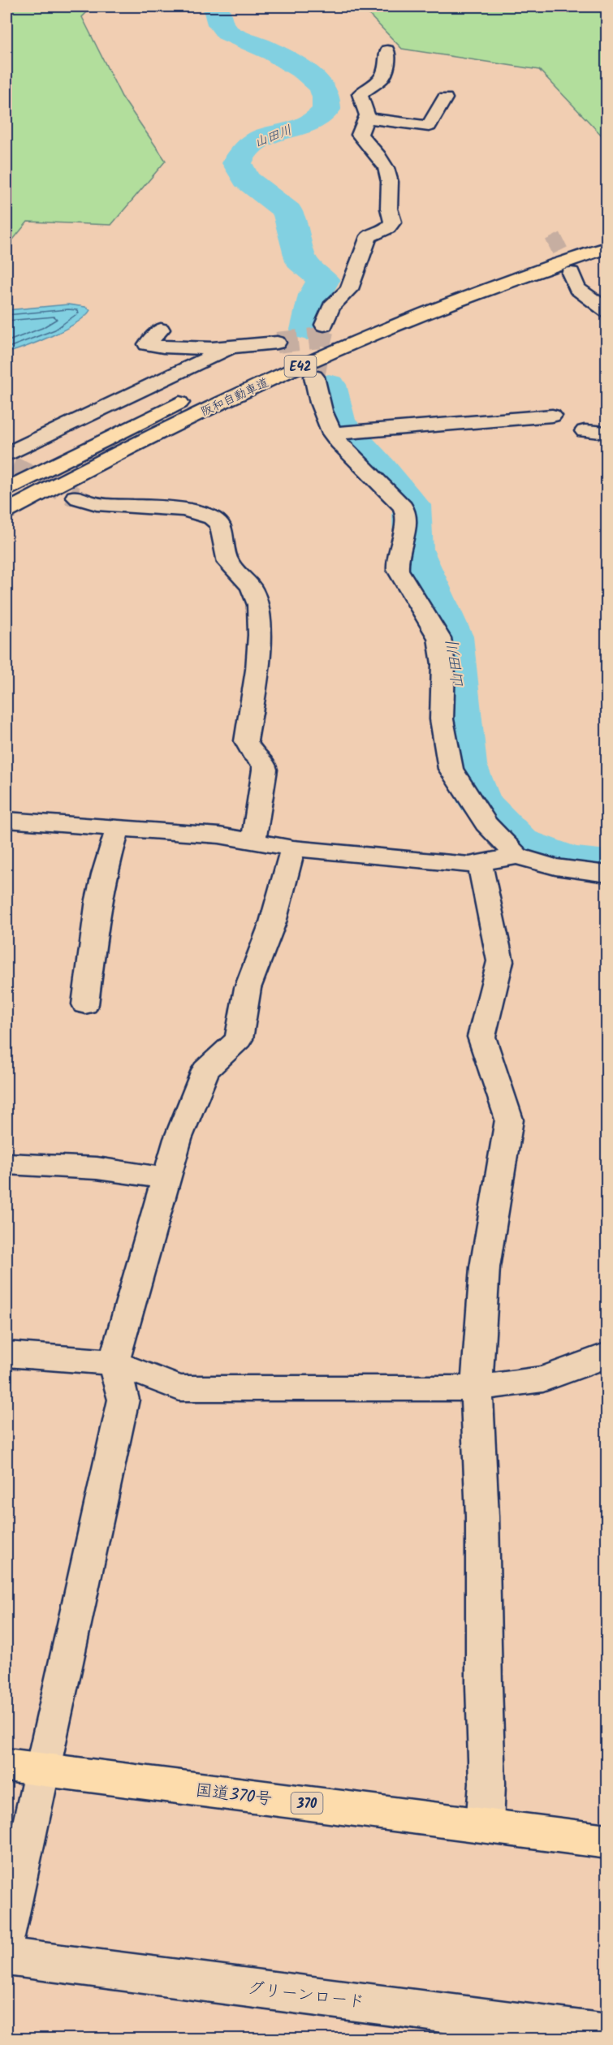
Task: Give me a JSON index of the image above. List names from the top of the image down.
{
  "streets": {
    "highway": [
      "E42",
      "阪和自動車道",
      "国道370号",
      "370"
    ],
    "street": ["グリーンロード"]
  },
  "water": ["山田川"]
}
